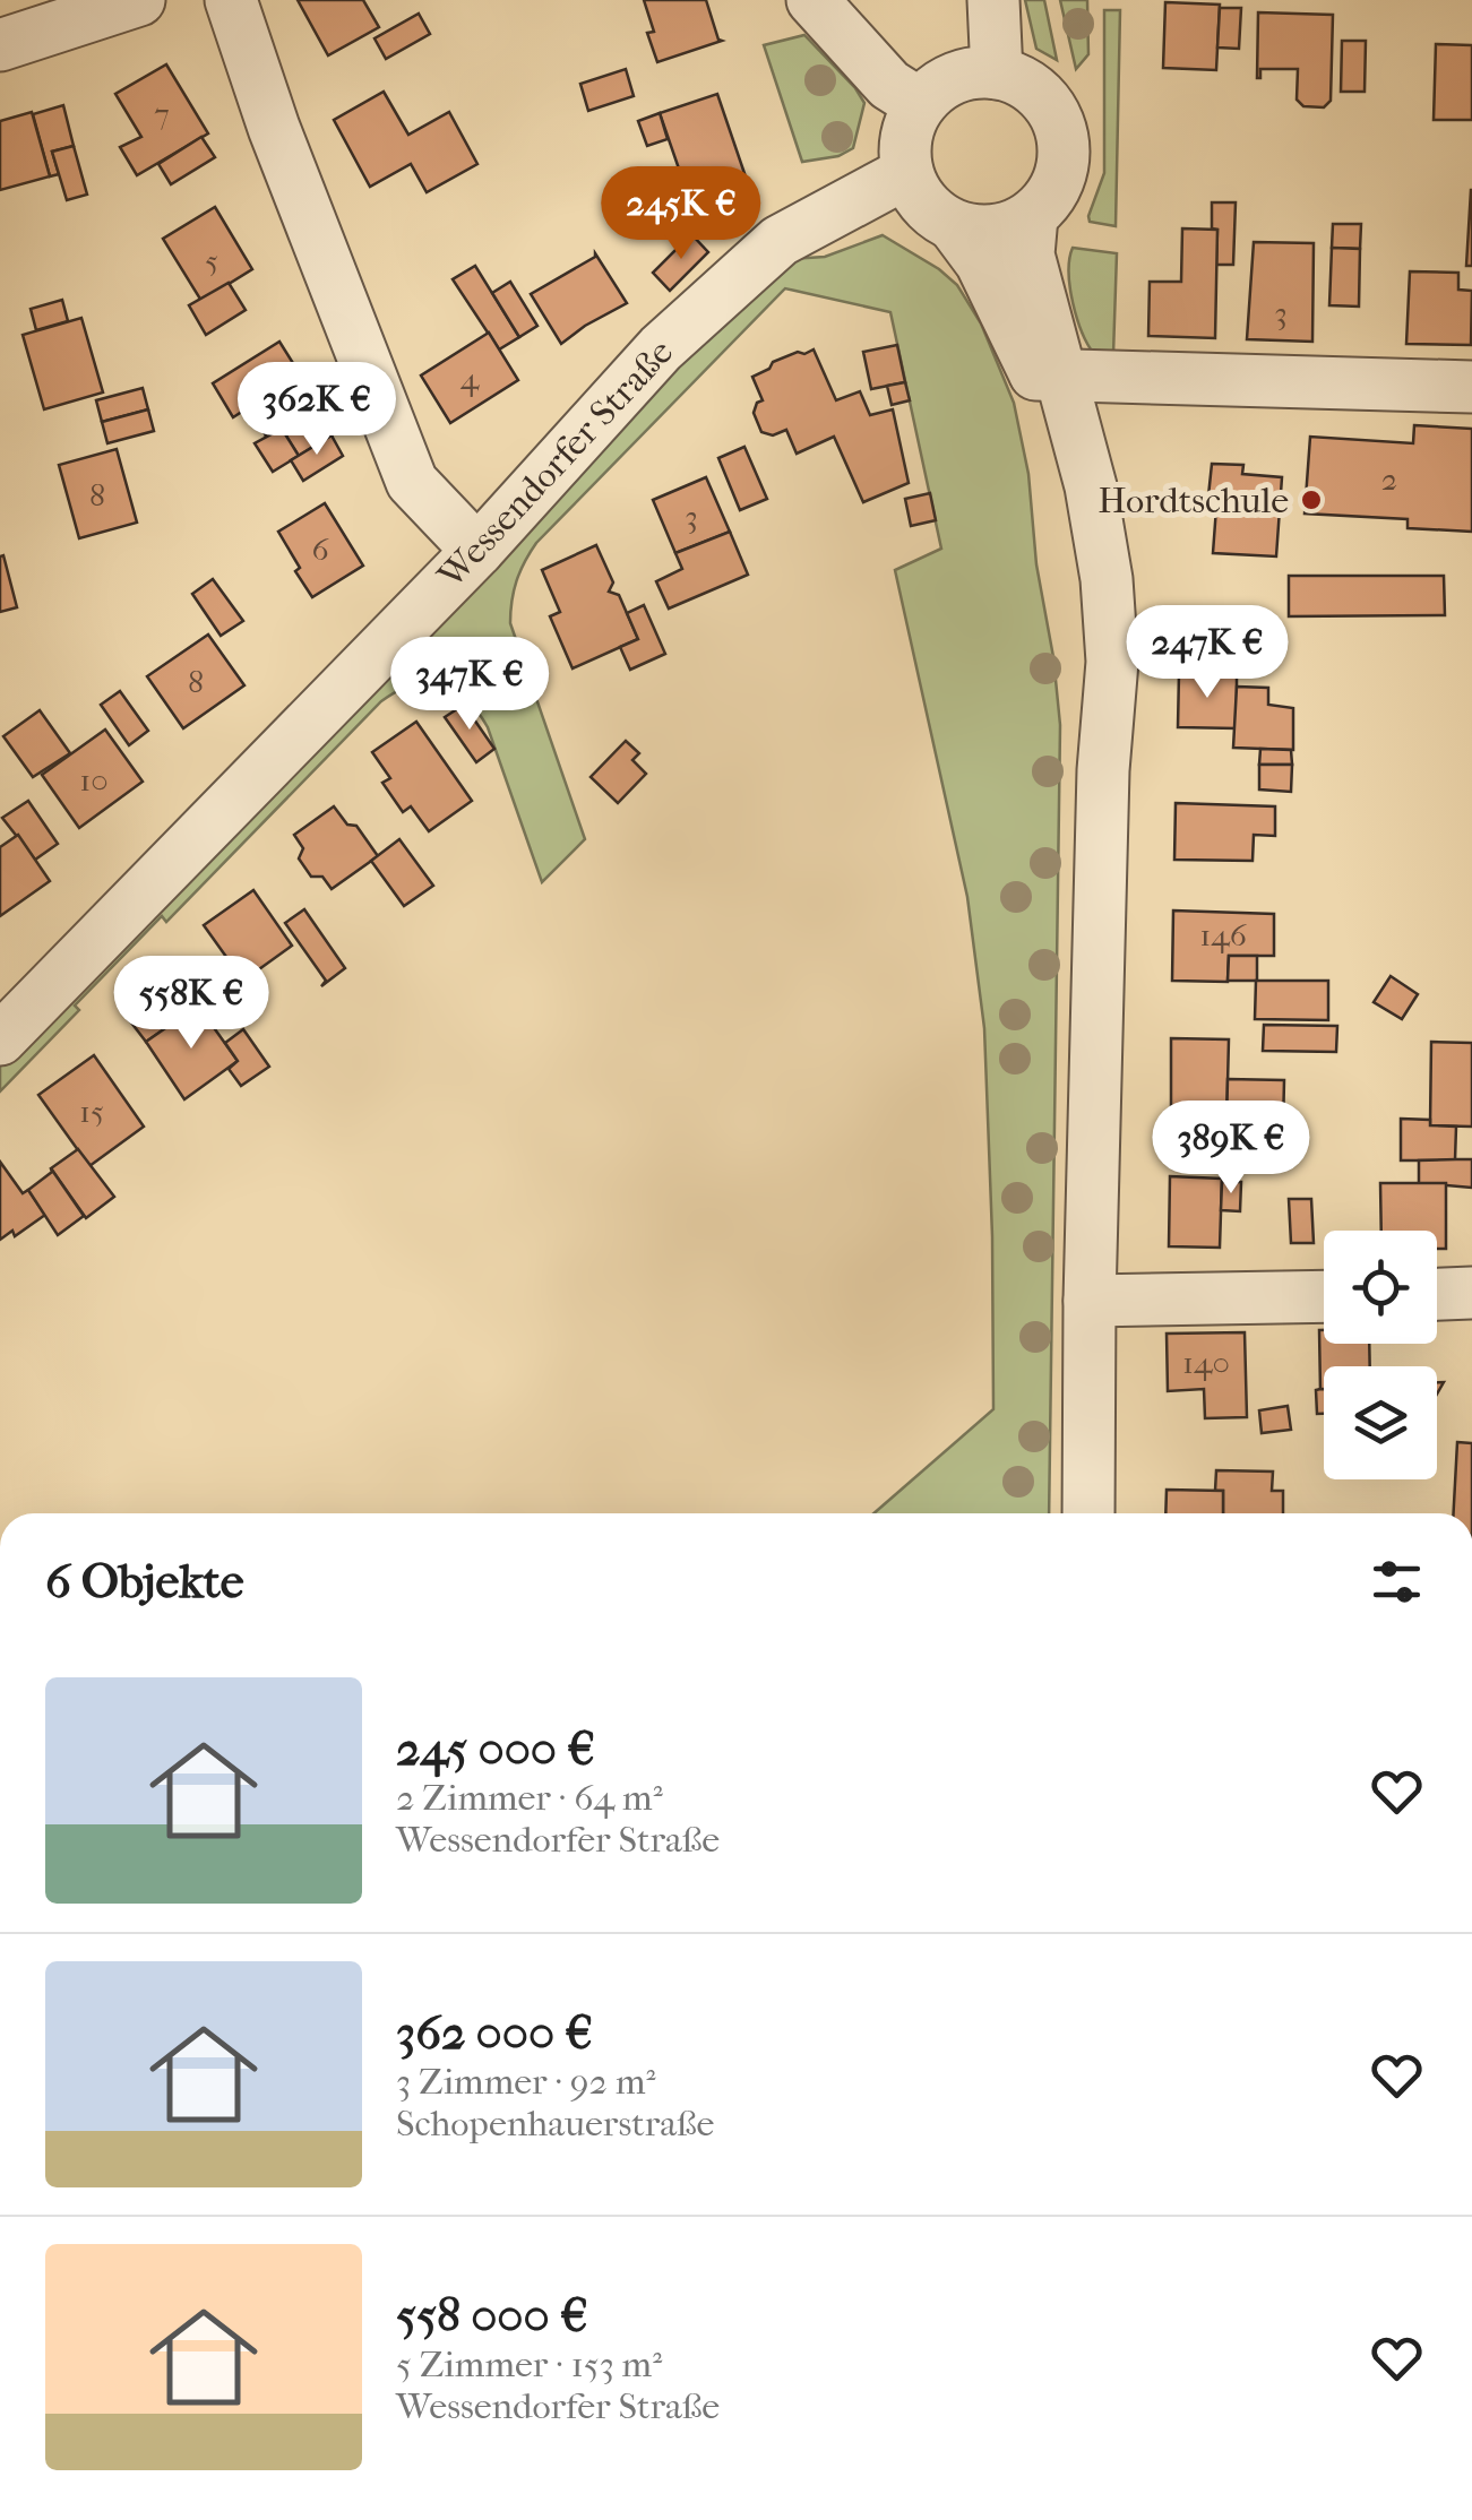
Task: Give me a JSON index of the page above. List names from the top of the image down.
{
  "streets": {
    "street": ["Wessendorfer Straße"]
  },
  "places": ["Hordtschule"],
  "house_numbers": [
    "7",
    "5",
    "3",
    "4",
    "2",
    "8",
    "3",
    "6",
    "8",
    "10",
    "146",
    "15",
    "140"
  ],
  "page": {
    "price": [
      "245K €",
      "362K €",
      "247K €",
      "347K €",
      "558K €",
      "389K €"
    ],
    "heading": "6 Objekte",
    "list": [
      {
        "name": "245 000 €",
        "note": "2 Zimmer · 64 m² · Wessendorfer Straße"
      },
      {
        "name": "362 000 €",
        "note": "3 Zimmer · 92 m² · Schopenhauerstraße"
      },
      {
        "name": "558 000 €",
        "note": "5 Zimmer · 153 m² · Wessendorfer Straße"
      }
    ]
  }
}
